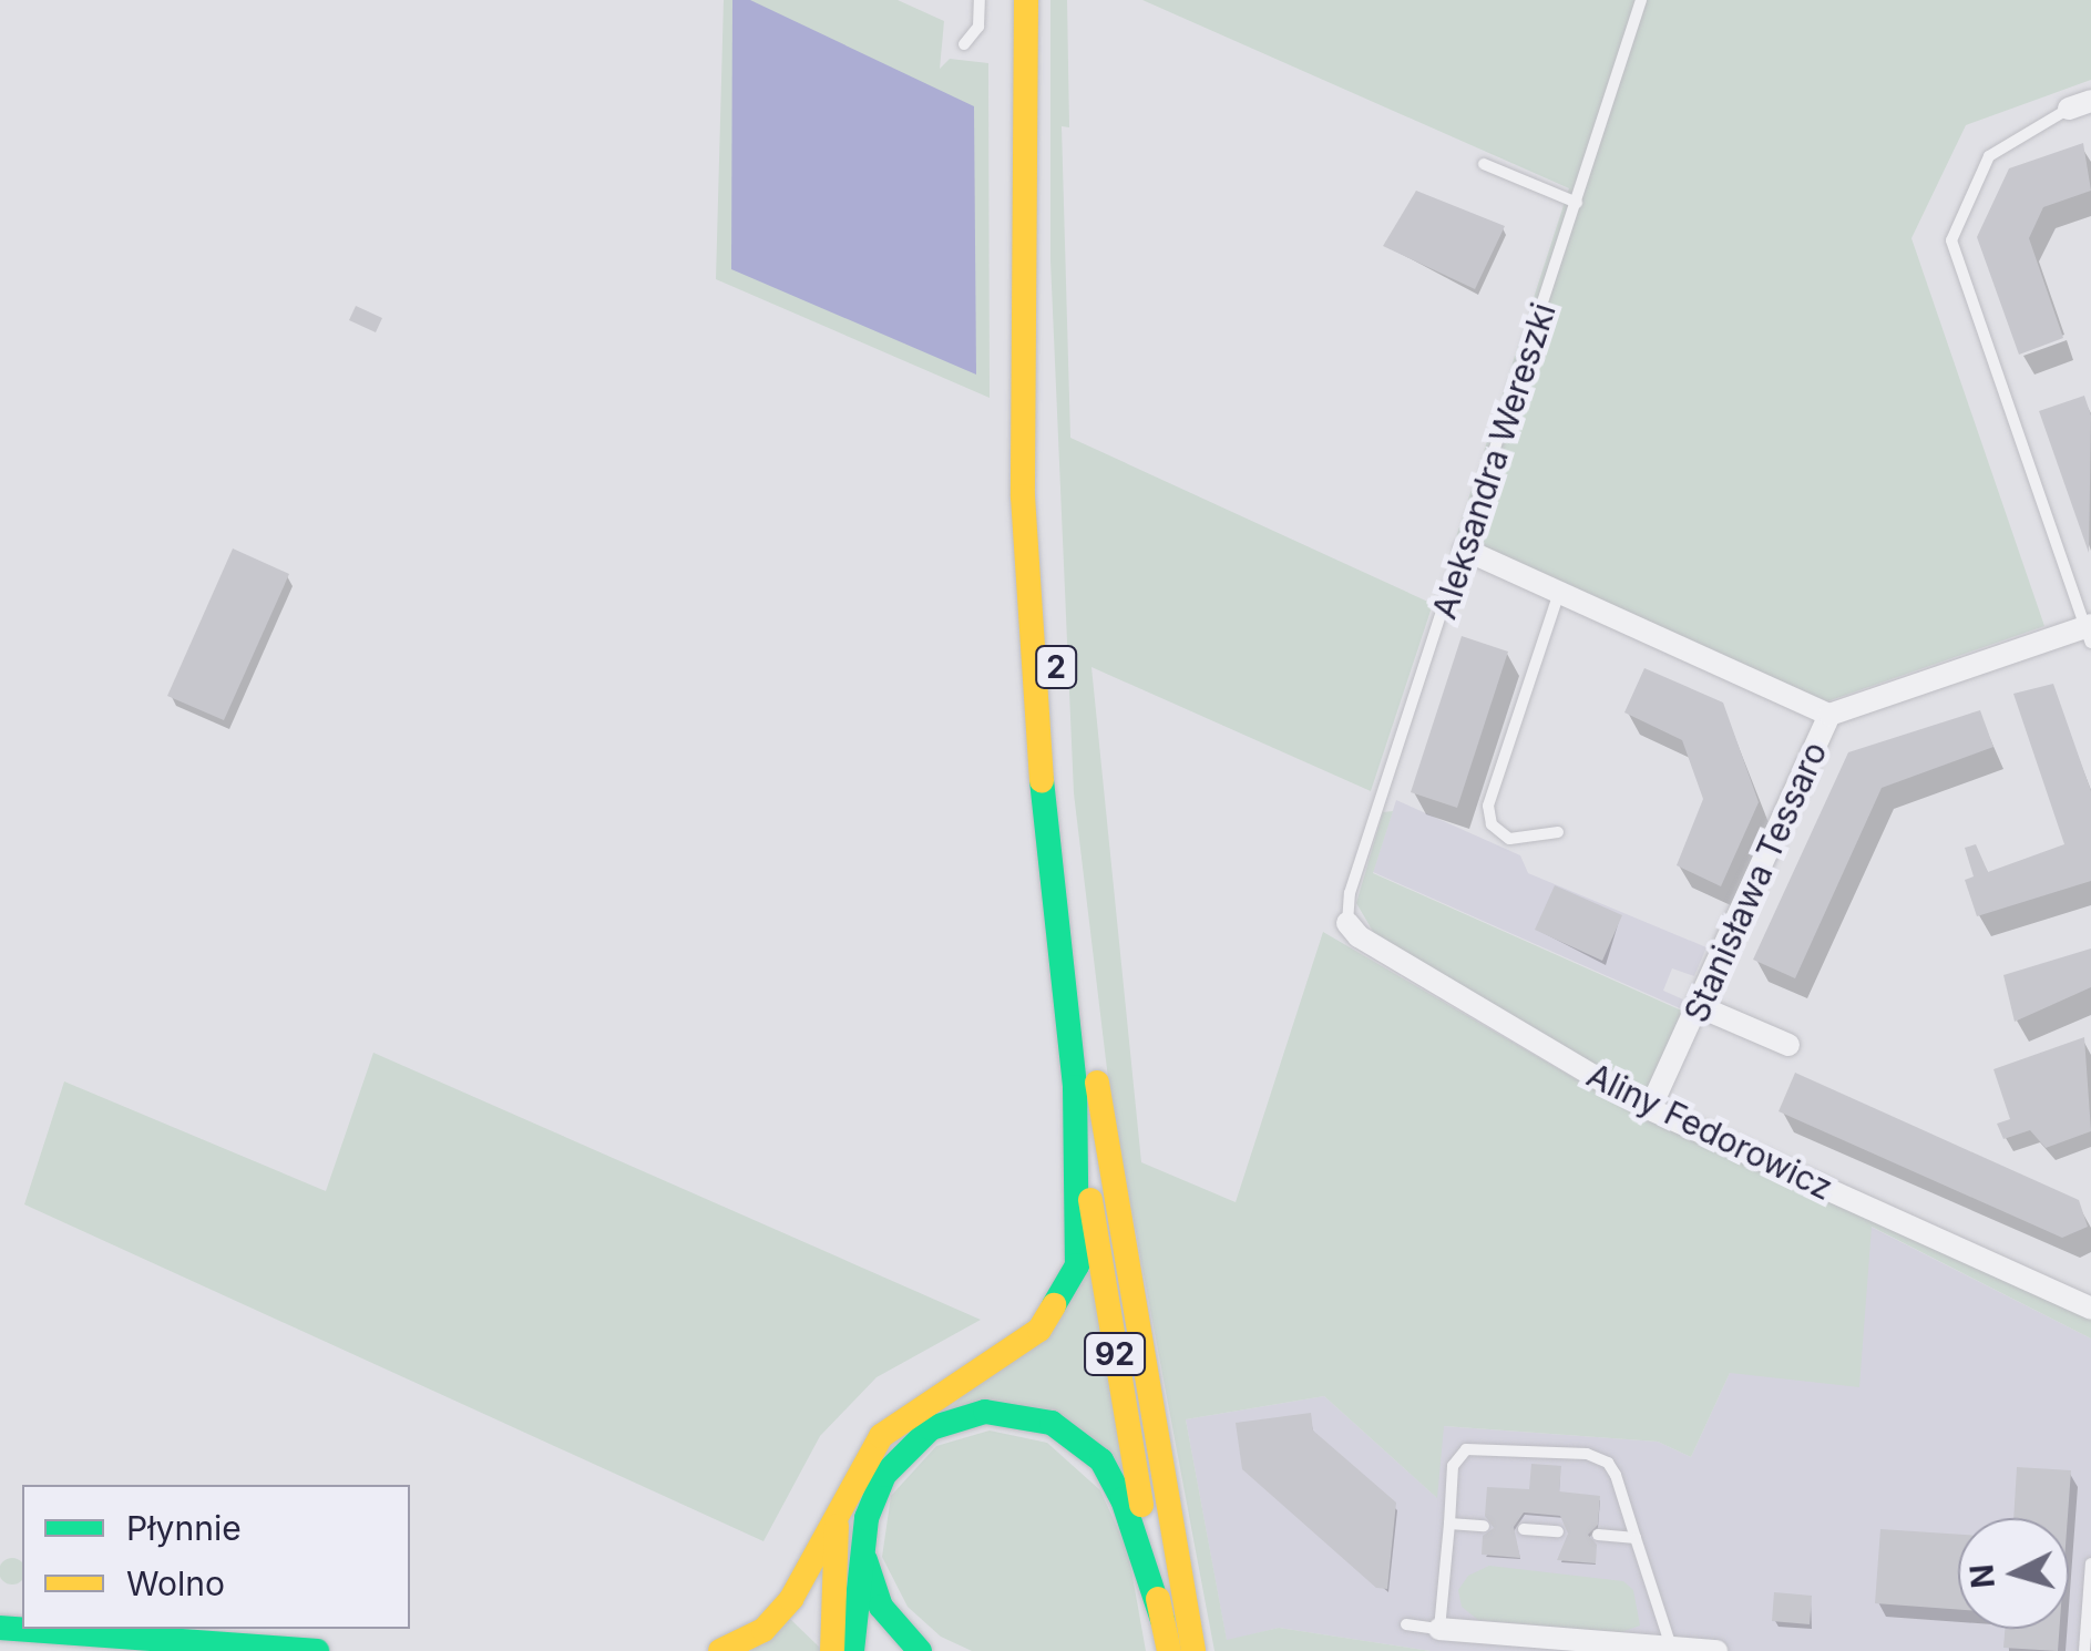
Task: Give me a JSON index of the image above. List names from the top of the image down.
{
  "streets": {
    "main road": ["2", "92"],
    "street": ["Stanisława Tessaro", "Aliny Fedorowicz"],
    "lane": ["Aleksandra Wereszki"]
  },
  "crossings": [
    ["Aleksandra Wereszki", "Stanisława Tessaro"],
    ["Aleksandra Wereszki", "Aliny Fedorowicz"],
    ["2", "92"],
    ["Stanisława Tessaro", "Aliny Fedorowicz"]
  ],
  "legend": ["Płynnie", "Wolno"],
  "north": "left"
}
